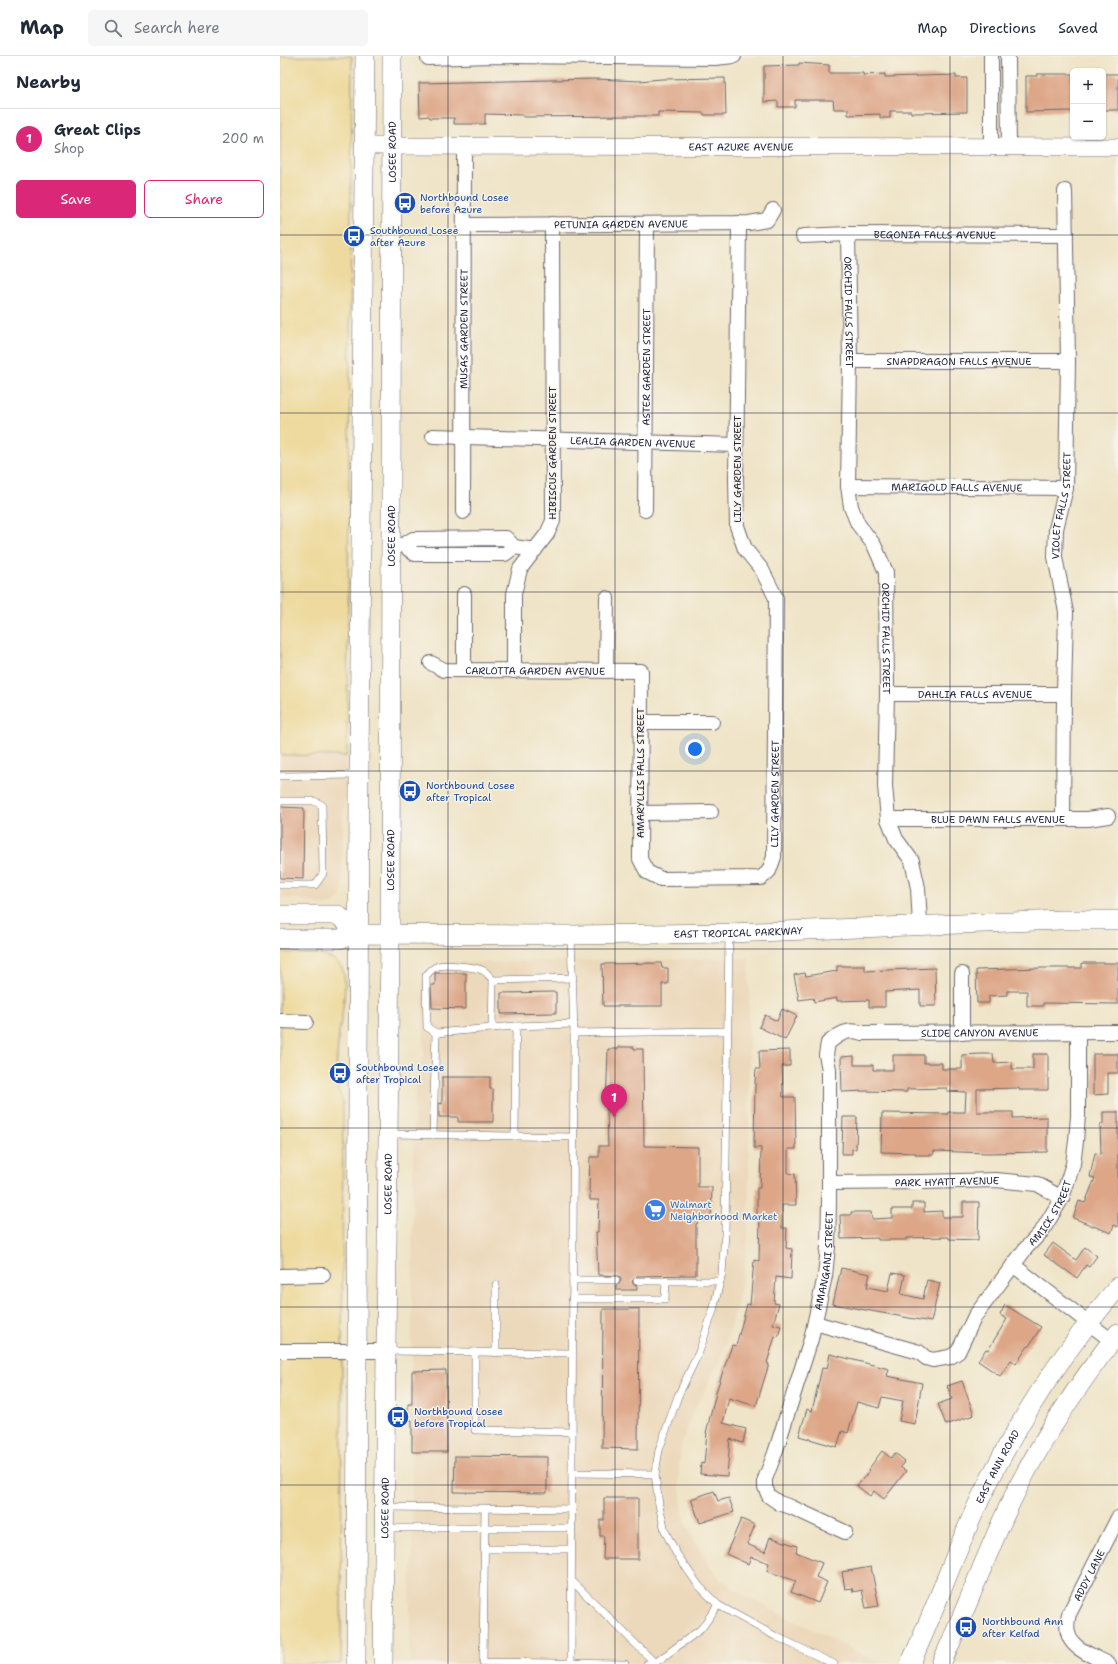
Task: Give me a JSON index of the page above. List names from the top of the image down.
{
  "streets": {
    "main road": ["LOSEE ROAD", "EAST TROPICAL PARKWAY", "EAST ANN ROAD"],
    "street": [
      "EAST AZURE AVENUE",
      "PETUNIA GARDEN AVENUE",
      "BEGONIA FALLS AVENUE",
      "ORCHID FALLS STREET",
      "MUSAS GARDEN STREET",
      "SNAPDRAGON FALLS AVENUE",
      "ASTER GARDEN STREET",
      "LEALIA GARDEN AVENUE",
      "HIBISCUS GARDEN STREET",
      "LILY GARDEN STREET",
      "MARIGOLD FALLS AVENUE",
      "VIOLET FALLS STREET",
      "CARLOTTA GARDEN AVENUE",
      "DAHLIA FALLS AVENUE",
      "AMARYLLIS FALLS STREET",
      "BLUE DAWN FALLS AVENUE",
      "SLIDE CANYON AVENUE",
      "PARK HYATT AVENUE",
      "AMICK STREET",
      "AMANGANI STREET",
      "ADDY LANE"
    ]
  },
  "crossings": [
    ["EAST AZURE AVENUE", "LOSEE ROAD"],
    ["EAST AZURE AVENUE", "MUSAS GARDEN STREET"],
    ["LOSEE ROAD", "EAST TROPICAL PARKWAY"],
    ["PETUNIA GARDEN AVENUE", "MUSAS GARDEN STREET"],
    ["PETUNIA GARDEN AVENUE", "ASTER GARDEN STREET"],
    ["PETUNIA GARDEN AVENUE", "HIBISCUS GARDEN STREET"],
    ["PETUNIA GARDEN AVENUE", "LILY GARDEN STREET"],
    ["BEGONIA FALLS AVENUE", "ORCHID FALLS STREET"],
    ["BEGONIA FALLS AVENUE", "VIOLET FALLS STREET"],
    ["ORCHID FALLS STREET", "SNAPDRAGON FALLS AVENUE"],
    ["ORCHID FALLS STREET", "MARIGOLD FALLS AVENUE"],
    ["ORCHID FALLS STREET", "DAHLIA FALLS AVENUE"],
    ["ORCHID FALLS STREET", "BLUE DAWN FALLS AVENUE"],
    ["ORCHID FALLS STREET", "EAST TROPICAL PARKWAY"],
    ["MUSAS GARDEN STREET", "LEALIA GARDEN AVENUE"],
    ["SNAPDRAGON FALLS AVENUE", "VIOLET FALLS STREET"],
    ["ASTER GARDEN STREET", "LEALIA GARDEN AVENUE"],
    ["LEALIA GARDEN AVENUE", "HIBISCUS GARDEN STREET"],
    ["LEALIA GARDEN AVENUE", "LILY GARDEN STREET"],
    ["HIBISCUS GARDEN STREET", "CARLOTTA GARDEN AVENUE"],
    ["LILY GARDEN STREET", "AMARYLLIS FALLS STREET"],
    ["MARIGOLD FALLS AVENUE", "VIOLET FALLS STREET"],
    ["VIOLET FALLS STREET", "DAHLIA FALLS AVENUE"],
    ["VIOLET FALLS STREET", "BLUE DAWN FALLS AVENUE"],
    ["CARLOTTA GARDEN AVENUE", "AMARYLLIS FALLS STREET"],
    ["SLIDE CANYON AVENUE", "AMICK STREET"],
    ["SLIDE CANYON AVENUE", "AMANGANI STREET"],
    ["PARK HYATT AVENUE", "AMICK STREET"],
    ["PARK HYATT AVENUE", "AMANGANI STREET"],
    ["AMICK STREET", "AMANGANI STREET"]
  ],
  "places": {
    "bus stop": [
      "Northbound Losee before Azure",
      "Southbound Losee after Azure",
      "Northbound Losee after Tropical",
      "Southbound Losee after Tropical",
      "Northbound Losee before Tropical",
      "Northbound Ann after Kelfad"
    ],
    "supermarket": ["Walmart Neighborhood Market"]
  },
  "page": {
    "header": "Map",
    "search": "Search here",
    "nav": ["Map", "Directions", "Saved"],
    "heading": "Nearby",
    "map_buttons": ["+", "−"],
    "list": [
      {
        "mark": "1",
        "name": "Great Clips",
        "note": "Shop",
        "value": "200 m"
      }
    ],
    "buttons": ["Save", "Share"],
    "pins": "1"
  }
}
